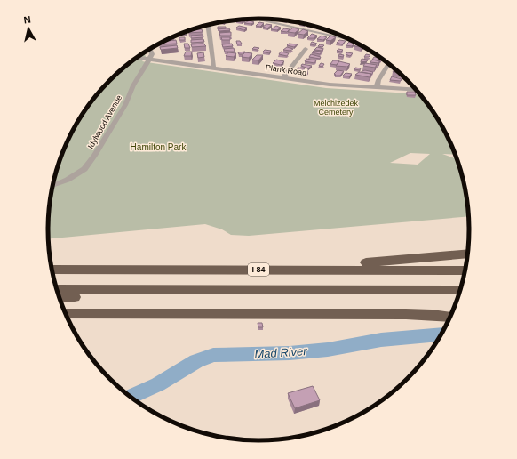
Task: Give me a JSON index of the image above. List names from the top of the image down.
{
  "streets": {
    "highway": ["I 84"],
    "street": ["Plank Road", "Idylwood Avenue"]
  },
  "crossings": [
    ["Plank Road", "Idylwood Avenue"]
  ],
  "water": ["Mad River"],
  "parks": ["Melchizedek Cemetery", "Hamilton Park"],
  "north": "top"
}
